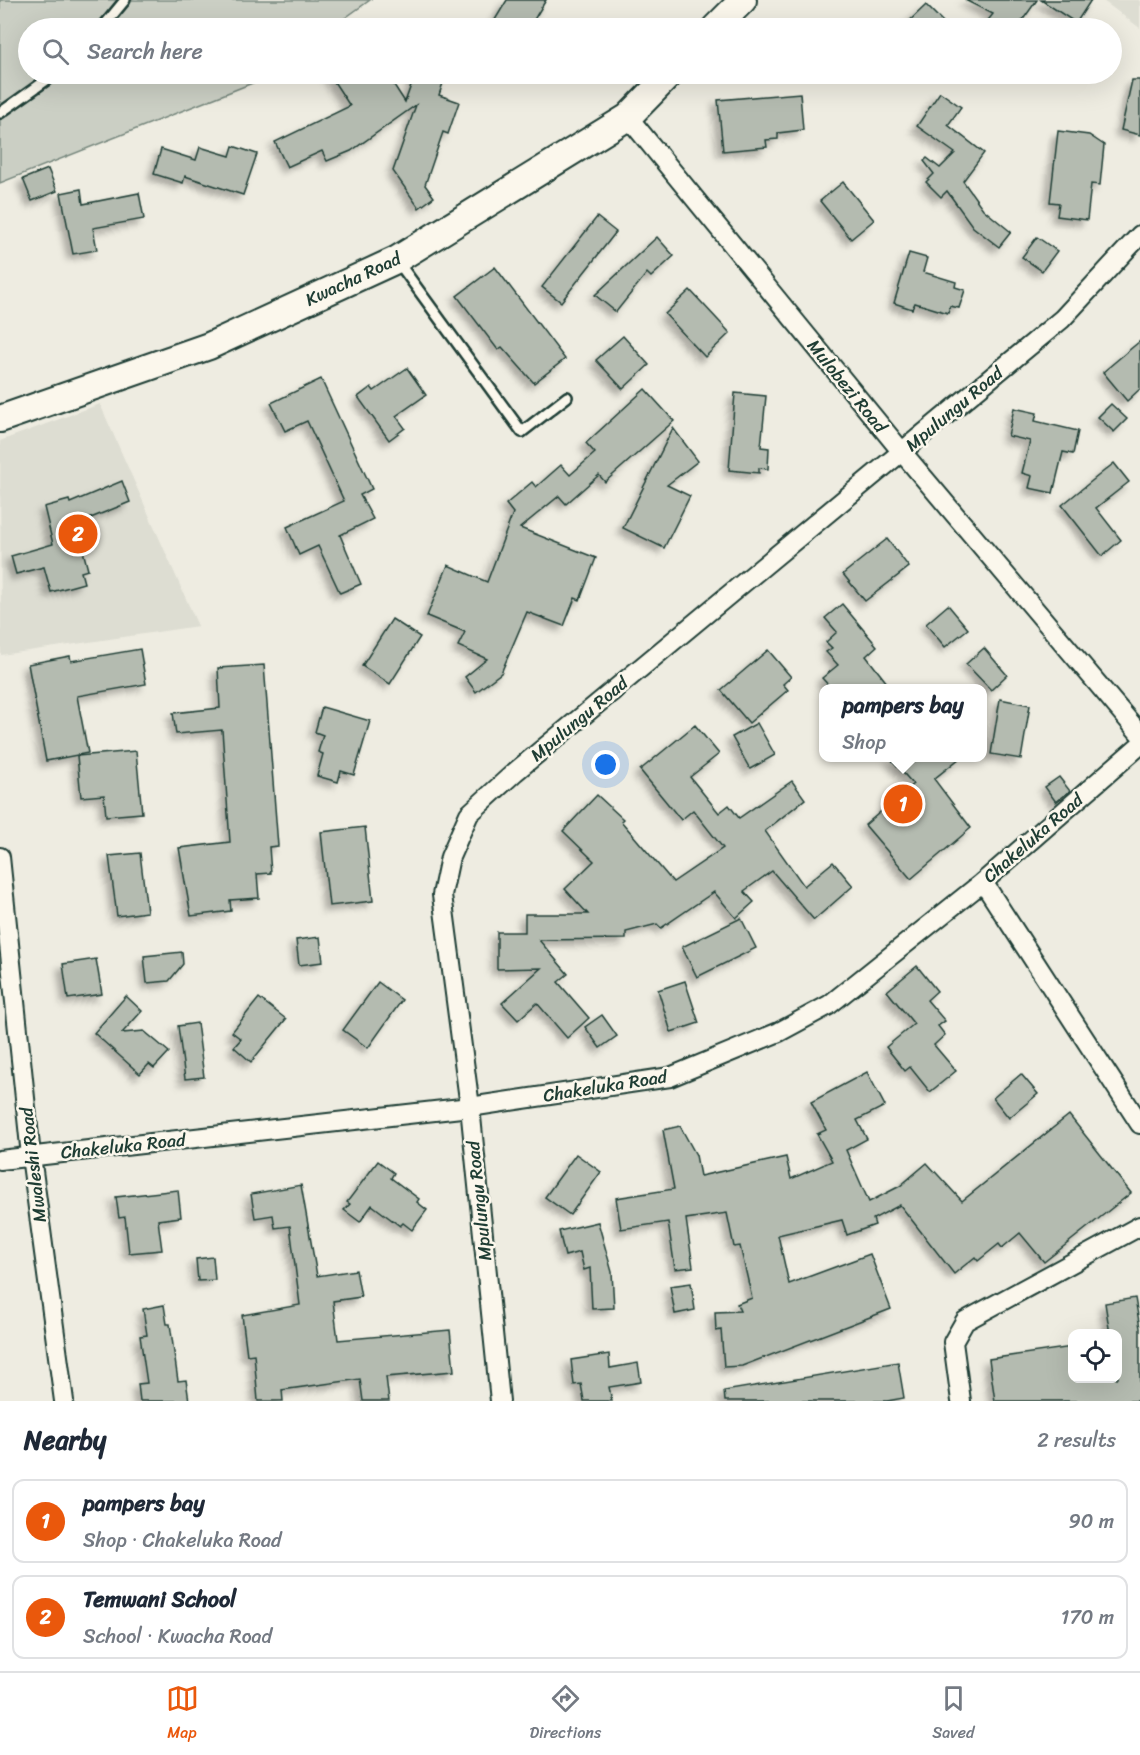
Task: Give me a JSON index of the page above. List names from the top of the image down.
{
  "streets": {
    "main road": ["Kwacha Road"],
    "street": [
      "Mulobezi Road",
      "Mpulungu Road",
      "Chakeluka Road",
      "Mwaleshi Road"
    ]
  },
  "crossings": [
    ["Kwacha Road", "Mulobezi Road"],
    ["Mulobezi Road", "Mpulungu Road"],
    ["Mpulungu Road", "Chakeluka Road"],
    ["Chakeluka Road", "Mwaleshi Road"]
  ],
  "page": {
    "search": "Search here",
    "pins": ["2", "1"],
    "popup": ["pampers bay", "Shop"],
    "heading": ["Nearby", "2 results"],
    "list": [
      {
        "mark": "1",
        "name": "pampers bay",
        "note": "Shop · Chakeluka Road",
        "value": "90 m"
      },
      {
        "mark": "2",
        "name": "Temwani School",
        "note": "School · Kwacha Road",
        "value": "170 m"
      }
    ],
    "nav": ["Map", "Directions", "Saved"]
  }
}
